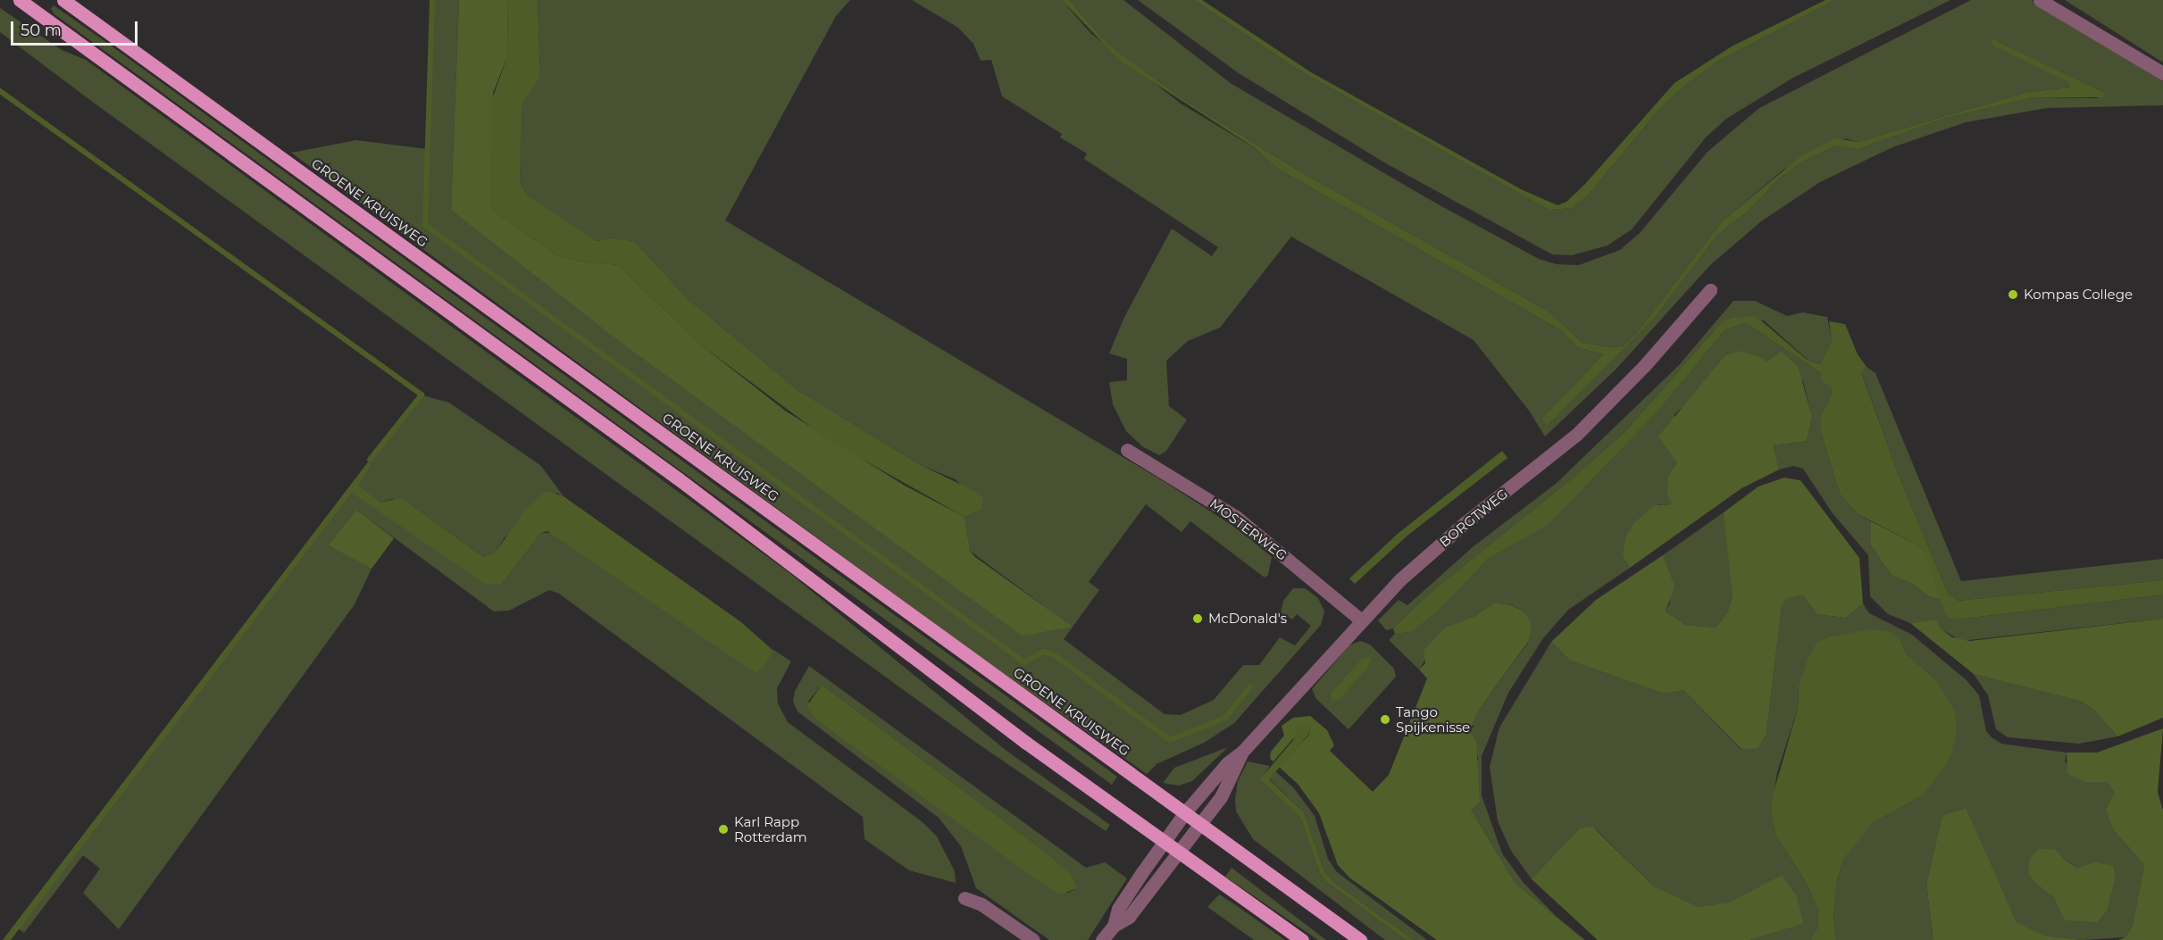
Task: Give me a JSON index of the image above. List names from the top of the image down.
{
  "streets": {
    "main road": ["GROENE KRUISWEG"],
    "street": ["BORGTWEG", "MOSTERWEG"]
  },
  "crossings": [
    ["GROENE KRUISWEG", "BORGTWEG"],
    ["BORGTWEG", "MOSTERWEG"]
  ],
  "places": [
    "Kompas College",
    "McDonald's",
    "Tango Spijkenisse",
    "Karl Rapp Rotterdam"
  ],
  "scale_bar": "50 m"
}
